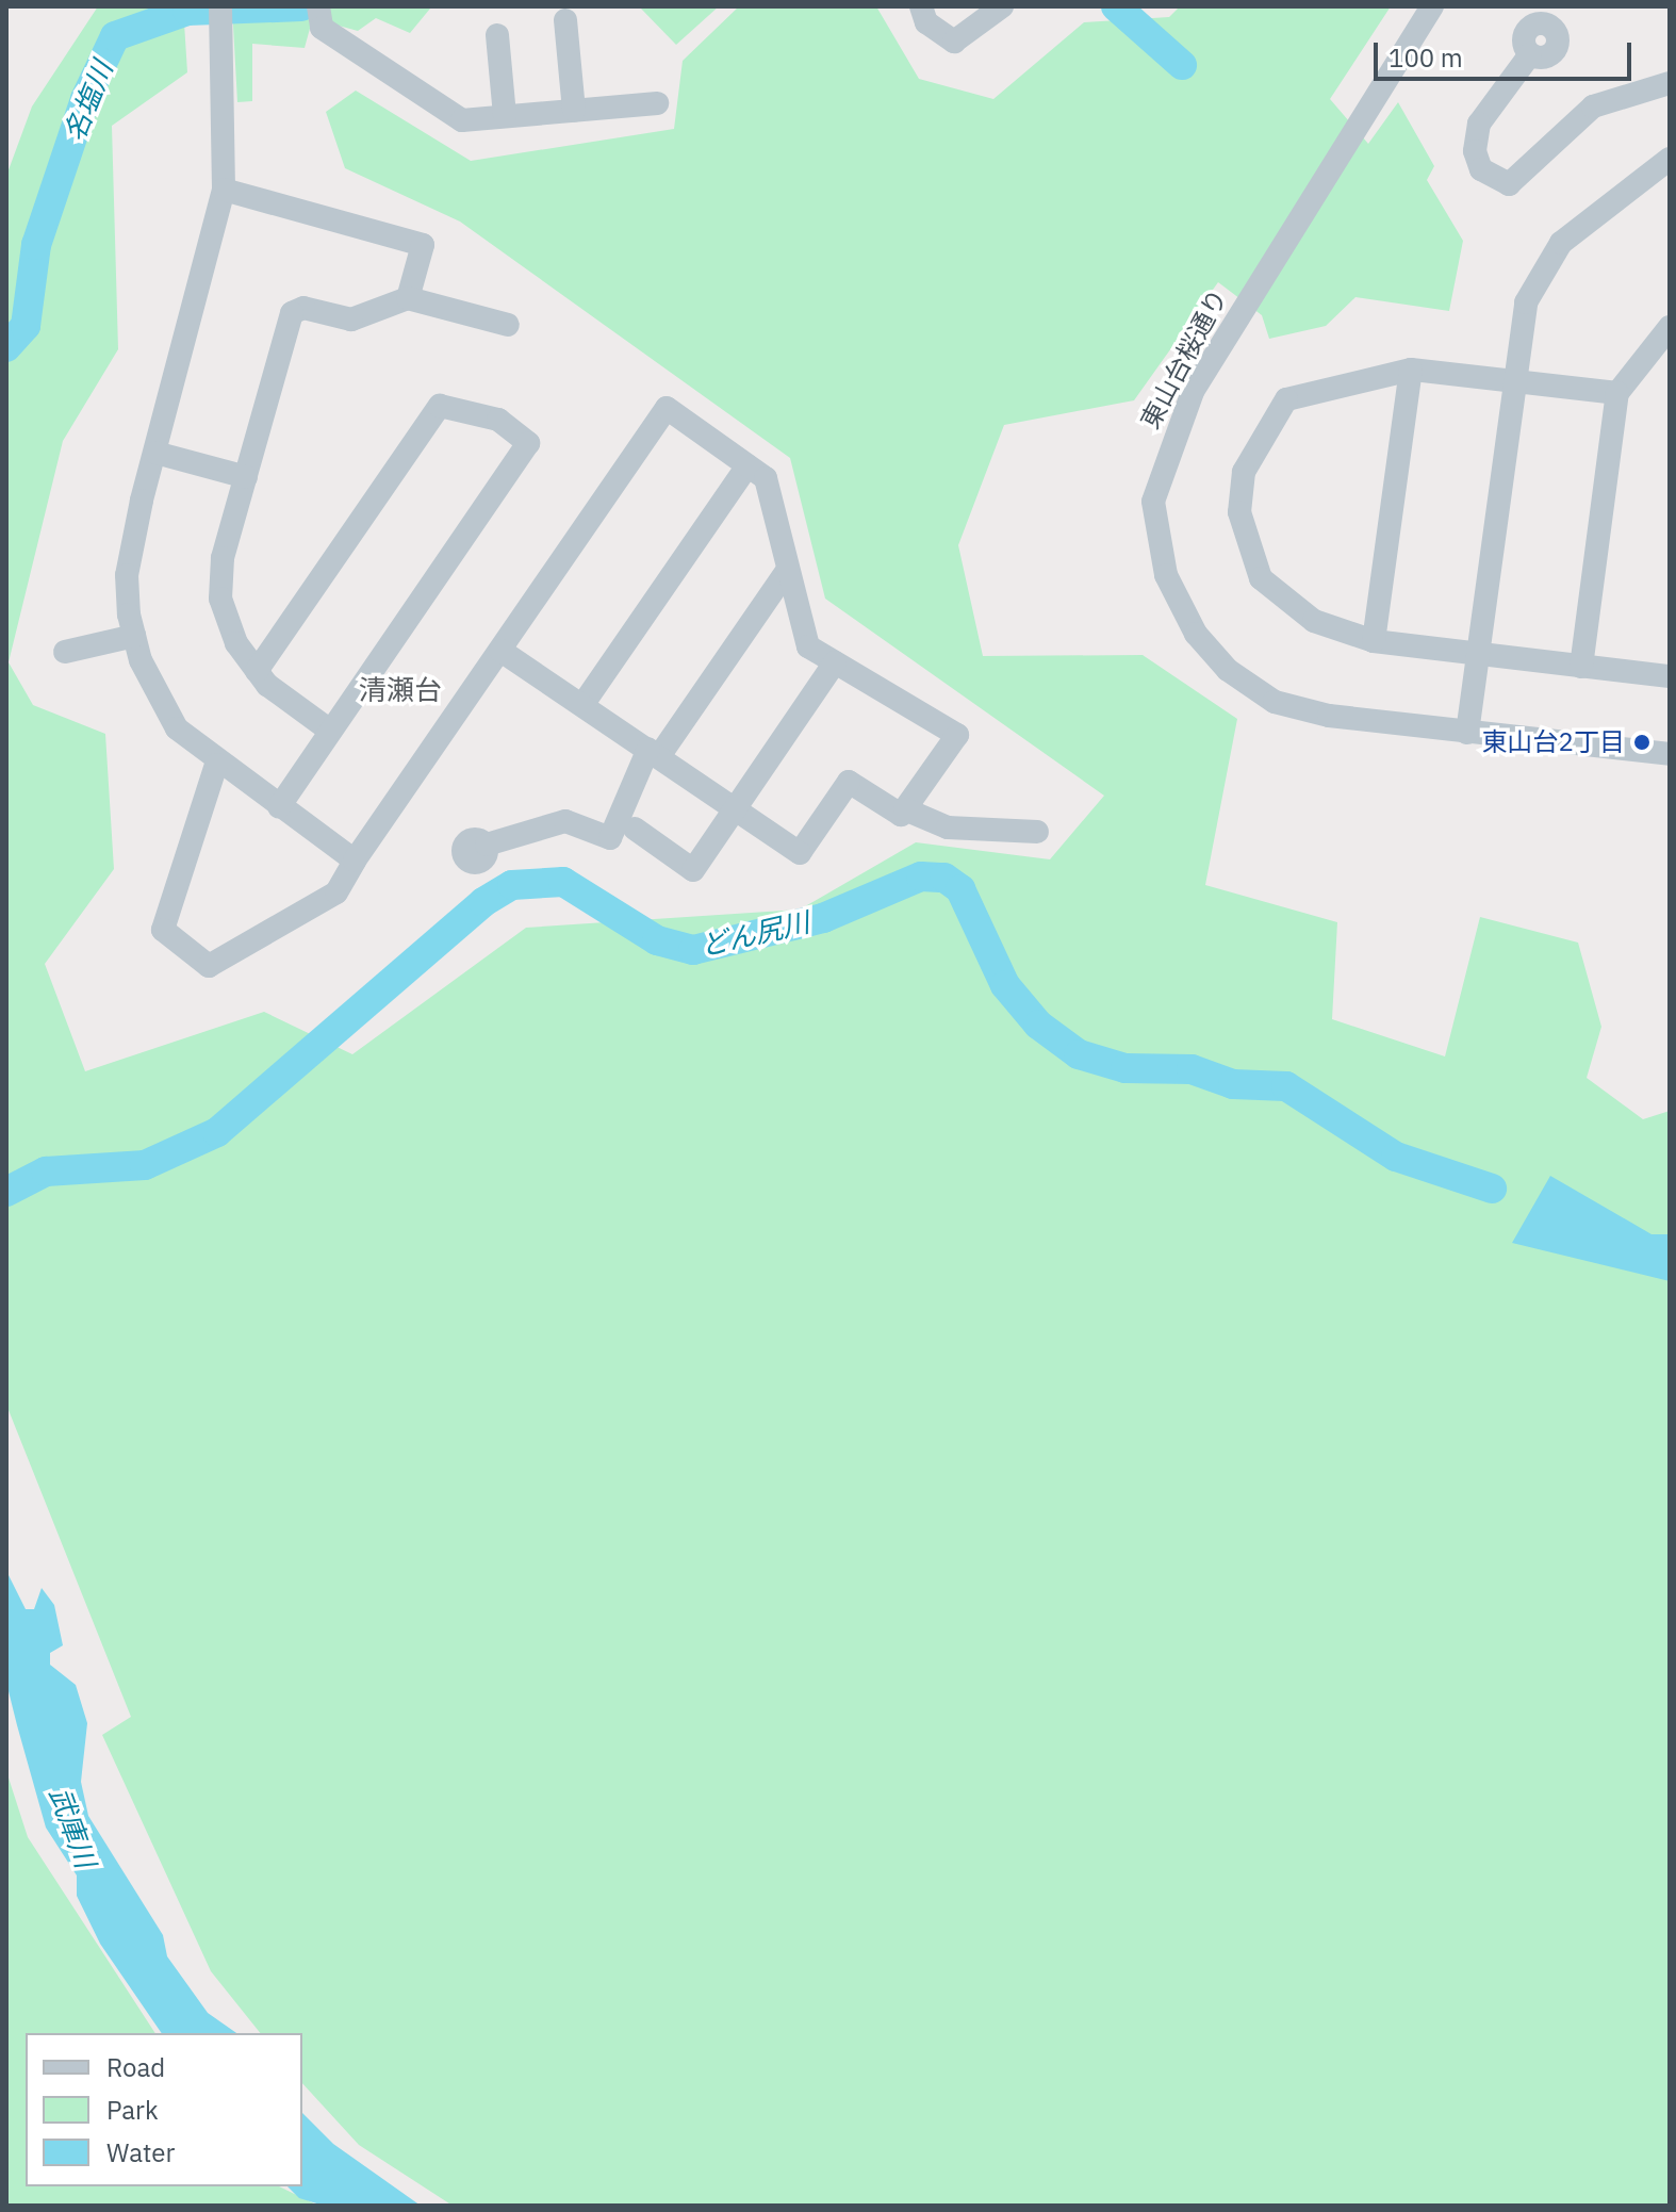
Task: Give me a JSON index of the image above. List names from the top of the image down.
{
  "streets": {
    "street": ["東山台桜通り"]
  },
  "districts": ["清瀬台"],
  "water": ["名塩川", "どん尻川", "武庫川"],
  "places": ["東山台2丁目"],
  "legend": ["Road", "Park", "Water"],
  "scale_bar": "100 m"
}
